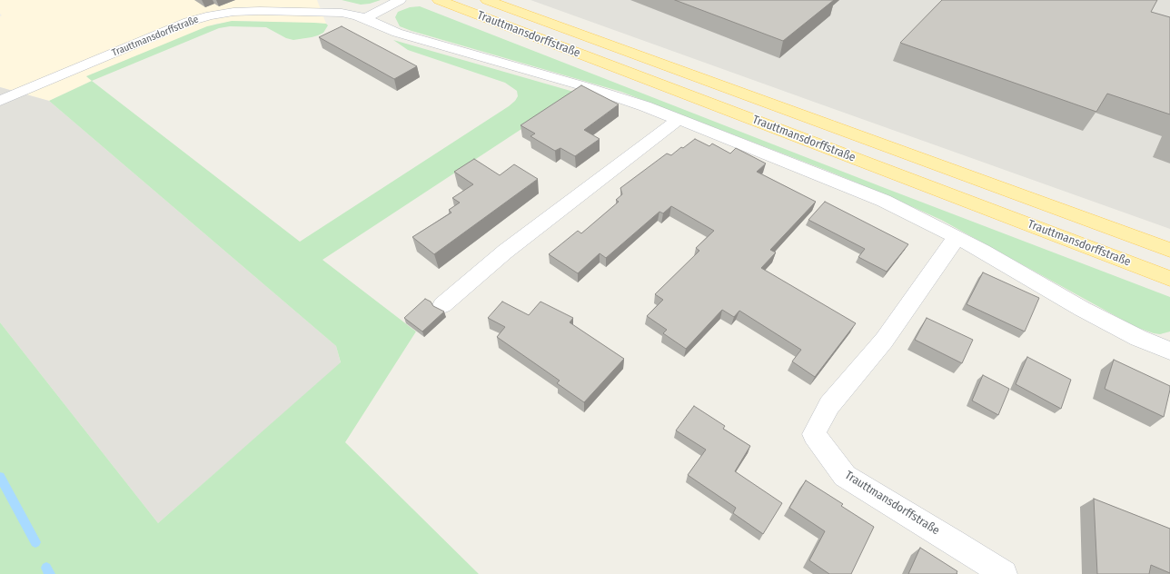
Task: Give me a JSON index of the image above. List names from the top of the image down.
{
  "streets": {
    "main road": ["Trauttmansdorffstraße"]
  }
}
